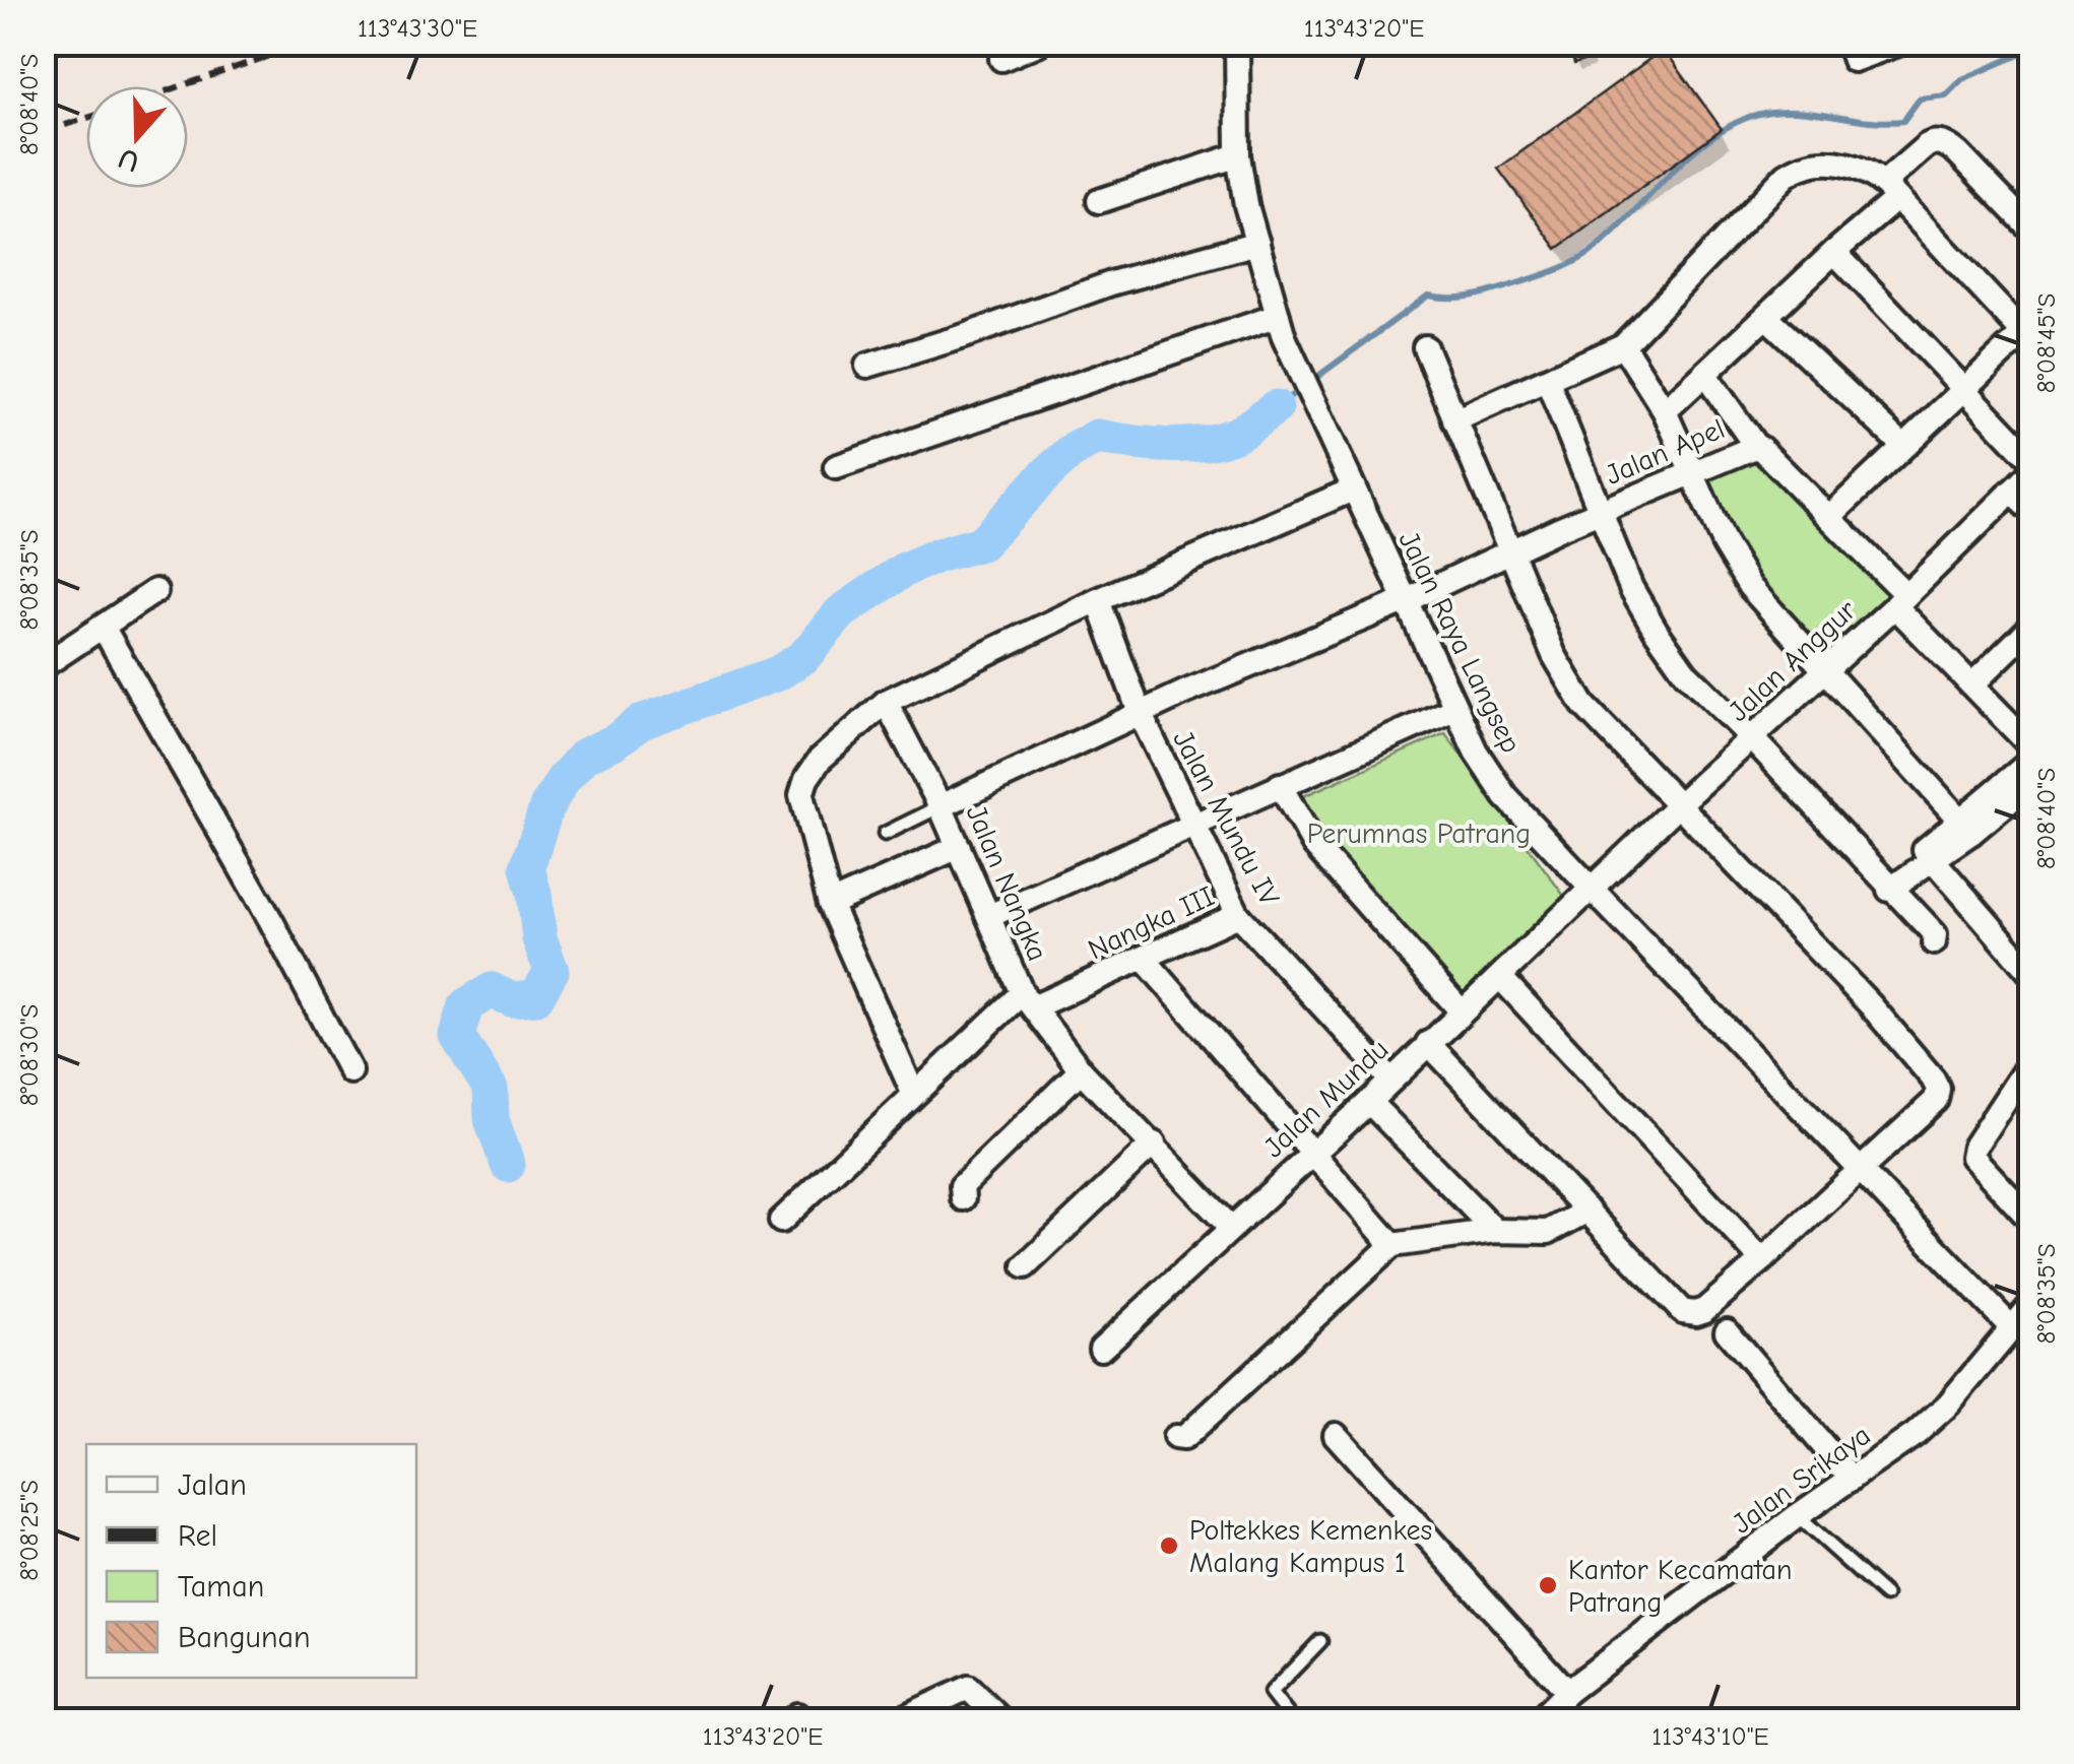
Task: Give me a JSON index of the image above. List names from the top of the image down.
{
  "streets": {
    "street": [
      "Jalan Apel",
      "Jalan Raya Langsep",
      "Jalan Anggur",
      "Jalan Mundu IV",
      "Jalan Nangka",
      "Nangka III",
      "Jalan Mundu",
      "Jalan Srikaya"
    ]
  },
  "crossings": [
    ["Jalan Apel", "Jalan Raya Langsep"],
    ["Jalan Apel", "Jalan Anggur"],
    ["Jalan Apel", "Jalan Nangka"],
    ["Jalan Raya Langsep", "Jalan Anggur"],
    ["Jalan Raya Langsep", "Jalan Nangka"],
    ["Jalan Raya Langsep", "Jalan Mundu"],
    ["Jalan Raya Langsep", "Jalan Srikaya"],
    ["Jalan Anggur", "Jalan Mundu"],
    ["Jalan Mundu IV", "Jalan Nangka"],
    ["Jalan Mundu IV", "Nangka III"],
    ["Jalan Mundu IV", "Jalan Mundu"],
    ["Jalan Nangka", "Nangka III"],
    ["Jalan Nangka", "Jalan Mundu"]
  ],
  "parks": ["Perumnas Patrang"],
  "places": ["Poltekkes Kemenkes Malang Kampus 1", "Kantor Kecamatan Patrang"],
  "legend": [
    "Jalan",
    "Rel",
    "Taman",
    "Bangunan"
  ],
  "north": "bottom",
  "coordinates": [
    "113°43'30\"E",
    "113°43'20\"E",
    "8°08'40\"S",
    "8°08'45\"S",
    "8°08'35\"S",
    "8°08'30\"S",
    "8°08'25\"S",
    "113°43'10\"E"
  ]
}
